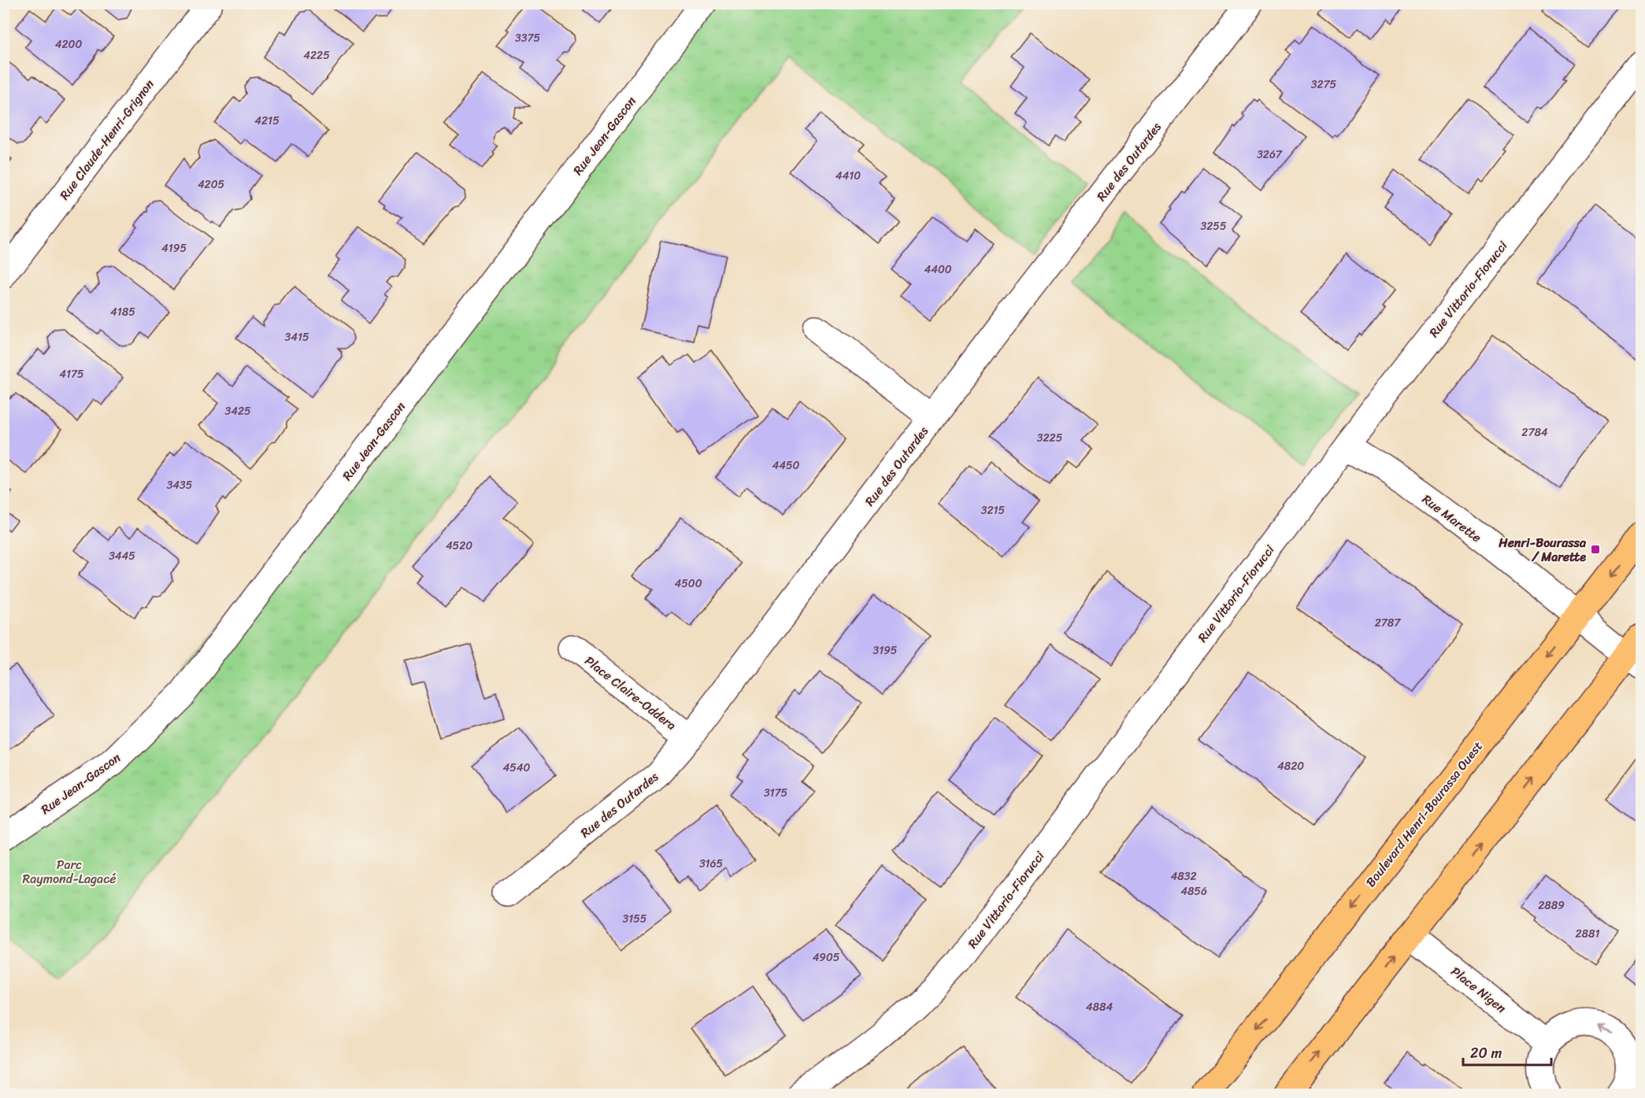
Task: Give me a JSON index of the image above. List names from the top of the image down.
{
  "streets": {
    "main road": ["Boulevard Henri-Bourassa Ouest"],
    "street": [
      "Rue Jean-Gascon",
      "Rue Claude-Henri-Grignon",
      "Rue des Outardes",
      "Rue Vittorio-Fiorucci",
      "Rue Marette",
      "Place Claire-Oddera",
      "Place Nigen"
    ]
  },
  "crossings": [
    ["Rue des Outardes", "Place Claire-Oddera"],
    ["Rue Vittorio-Fiorucci", "Rue Marette"],
    ["Rue Marette", "Boulevard Henri-Bourassa Ouest"]
  ],
  "parks": ["Parc Raymond-Lagacé"],
  "places": {
    "transit": ["Henri-Bourassa / Marette"]
  },
  "house_numbers": [
    "3375",
    "4200",
    "4225",
    "3275",
    "4215",
    "3267",
    "4410",
    "4205",
    "3255",
    "4195",
    "4400",
    "4185",
    "3415",
    "4175",
    "3425",
    "2784",
    "3225",
    "4450",
    "3435",
    "3215",
    "4520",
    "3445",
    "4500",
    "2787",
    "3195",
    "4820",
    "4540",
    "3175",
    "3165",
    "4832",
    "4856",
    "2889",
    "3155",
    "2881",
    "4905",
    "4884"
  ],
  "scale_bar": "20 m"
}
